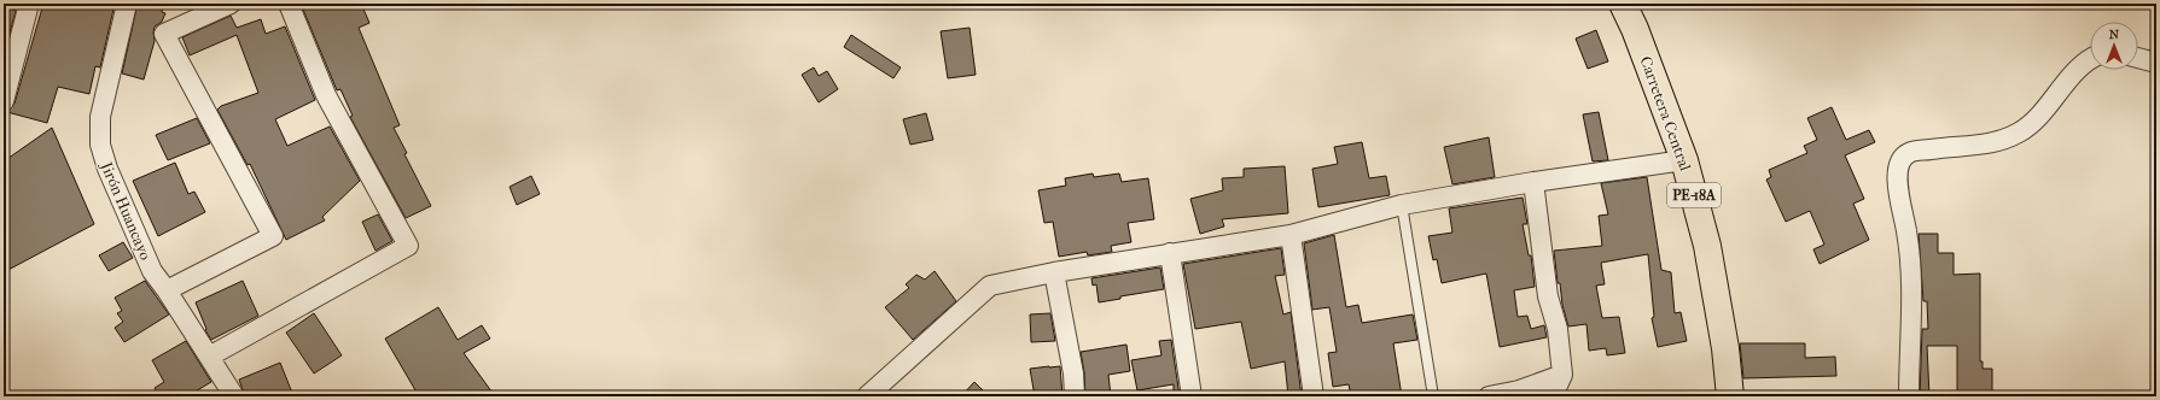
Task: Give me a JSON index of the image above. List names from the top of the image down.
{
  "streets": {
    "highway": ["Carretera Central", "PE-18A"],
    "street": ["Jirón Huancayo"]
  },
  "north": "top"
}
